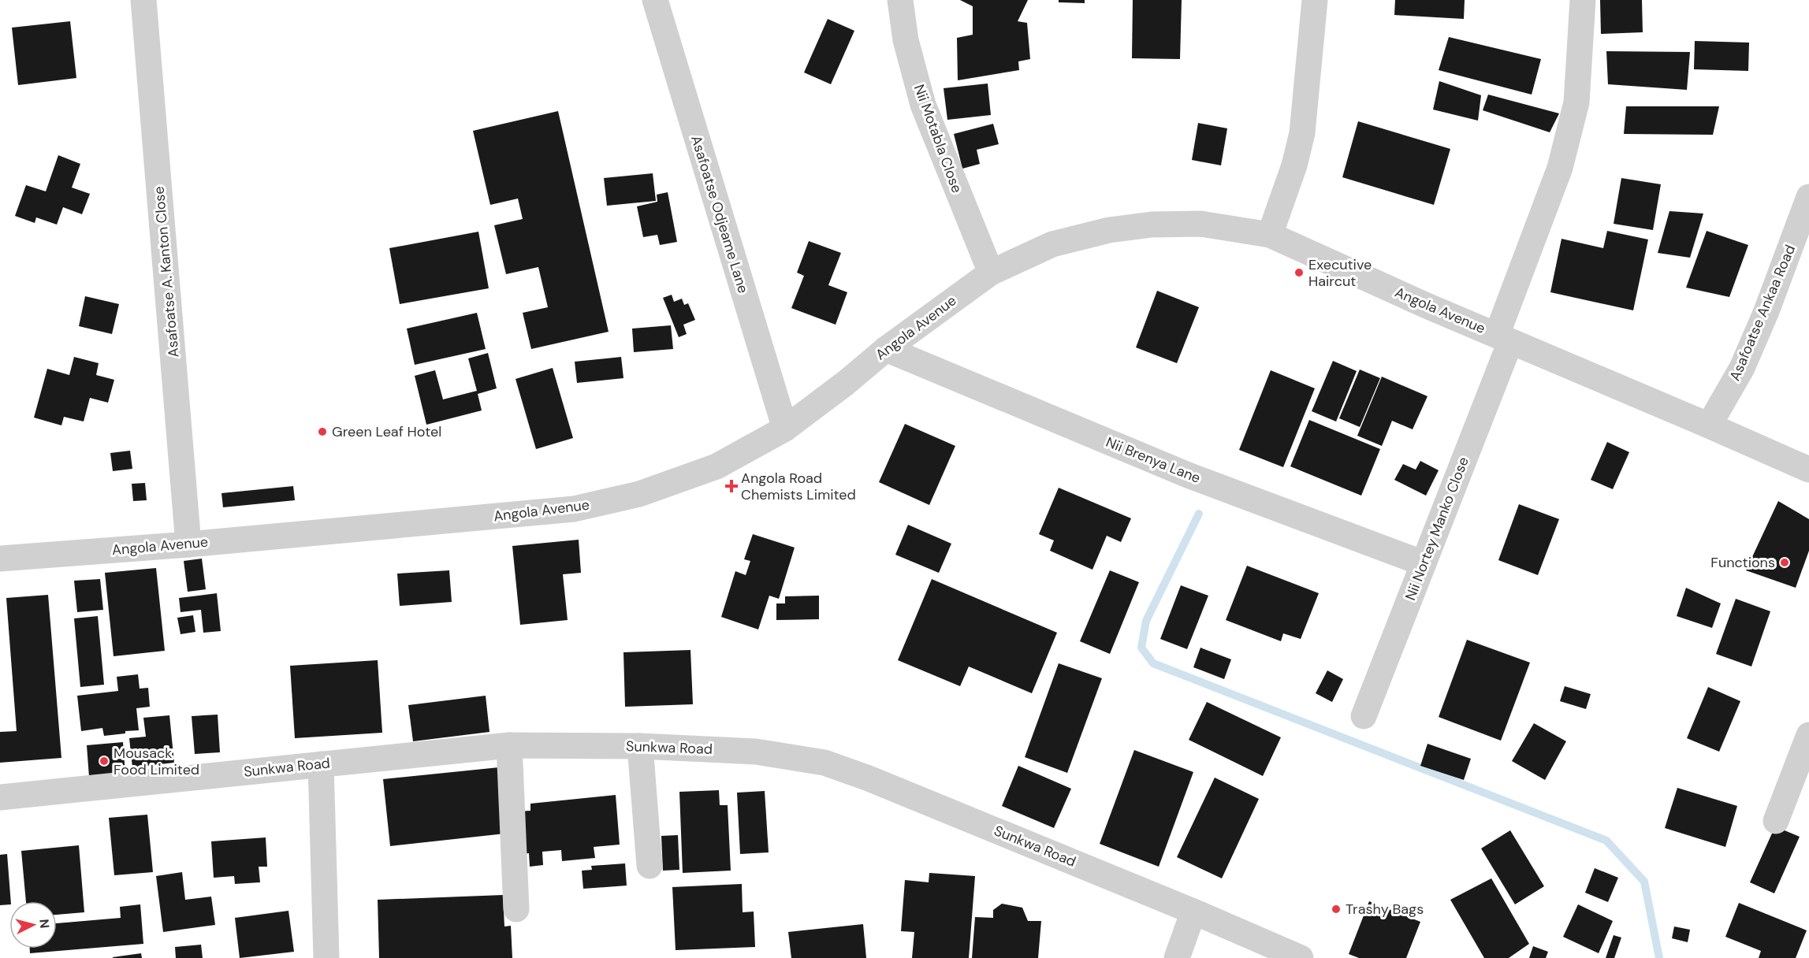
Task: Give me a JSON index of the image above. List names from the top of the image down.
{
  "streets": {
    "street": [
      "Nii Motabla Close",
      "Asafoatse Odjeame Lane",
      "Asafoatse A. Kanton Close",
      "Angola Avenue",
      "Asafoatse Ankaa Road",
      "Nii Brenya Lane",
      "Nii Nortey Manko Close",
      "Sunkwa Road"
    ]
  },
  "crossings": [
    ["Nii Motabla Close", "Angola Avenue"],
    ["Asafoatse Odjeame Lane", "Angola Avenue"],
    ["Asafoatse A. Kanton Close", "Angola Avenue"],
    ["Angola Avenue", "Asafoatse Ankaa Road"],
    ["Angola Avenue", "Nii Brenya Lane"],
    ["Angola Avenue", "Nii Nortey Manko Close"],
    ["Nii Brenya Lane", "Nii Nortey Manko Close"]
  ],
  "places": {
    "other": [
      "Executive Haircut",
      "Green Leaf Hotel",
      "Functions",
      "Mousack Food Limited",
      "Trashy Bags"
    ],
    "health": ["Angola Road Chemists Limited"]
  },
  "north": "right"
}
